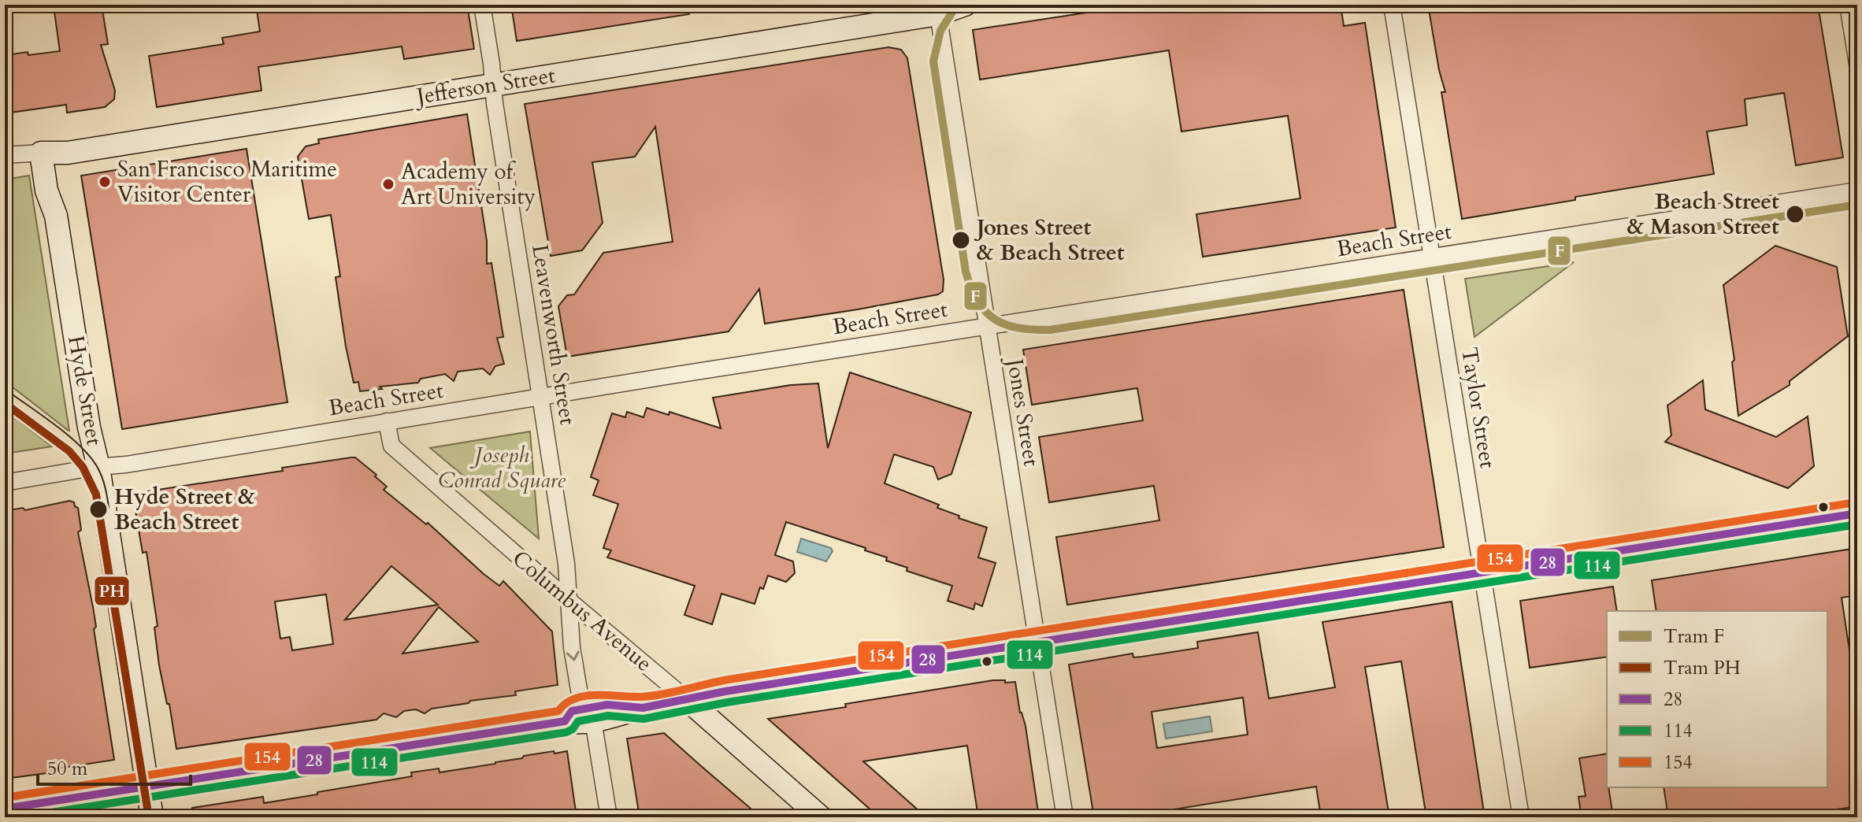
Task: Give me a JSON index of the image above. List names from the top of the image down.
{
  "streets": {
    "street": [
      "Jefferson Street",
      "Beach Street",
      "Leavenworth Street",
      "Hyde Street",
      "Taylor Street",
      "Jones Street",
      "Columbus Avenue"
    ]
  },
  "crossings": [
    ["Jefferson Street", "Leavenworth Street"],
    ["Jefferson Street", "Hyde Street"],
    ["Jefferson Street", "Jones Street"],
    ["Beach Street", "Leavenworth Street"],
    ["Beach Street", "Hyde Street"],
    ["Beach Street", "Taylor Street"],
    ["Beach Street", "Jones Street"],
    ["Beach Street", "Columbus Avenue"],
    ["Leavenworth Street", "Columbus Avenue"]
  ],
  "parks": ["Joseph Conrad Square"],
  "places": [
    "San Francisco Maritime Visitor Center",
    "Academy of Art University",
    "Beach Street & Mason Street",
    "Jones Street & Beach Street",
    "Hyde Street & Beach Street"
  ],
  "lines": [
    "tram line F",
    "tram line PH",
    "transit line 154",
    "transit line 28",
    "transit line 114"
  ],
  "legend": [
    "Tram F",
    "Tram PH",
    "28",
    "114",
    "154"
  ],
  "scale_bar": "50 m"
}
